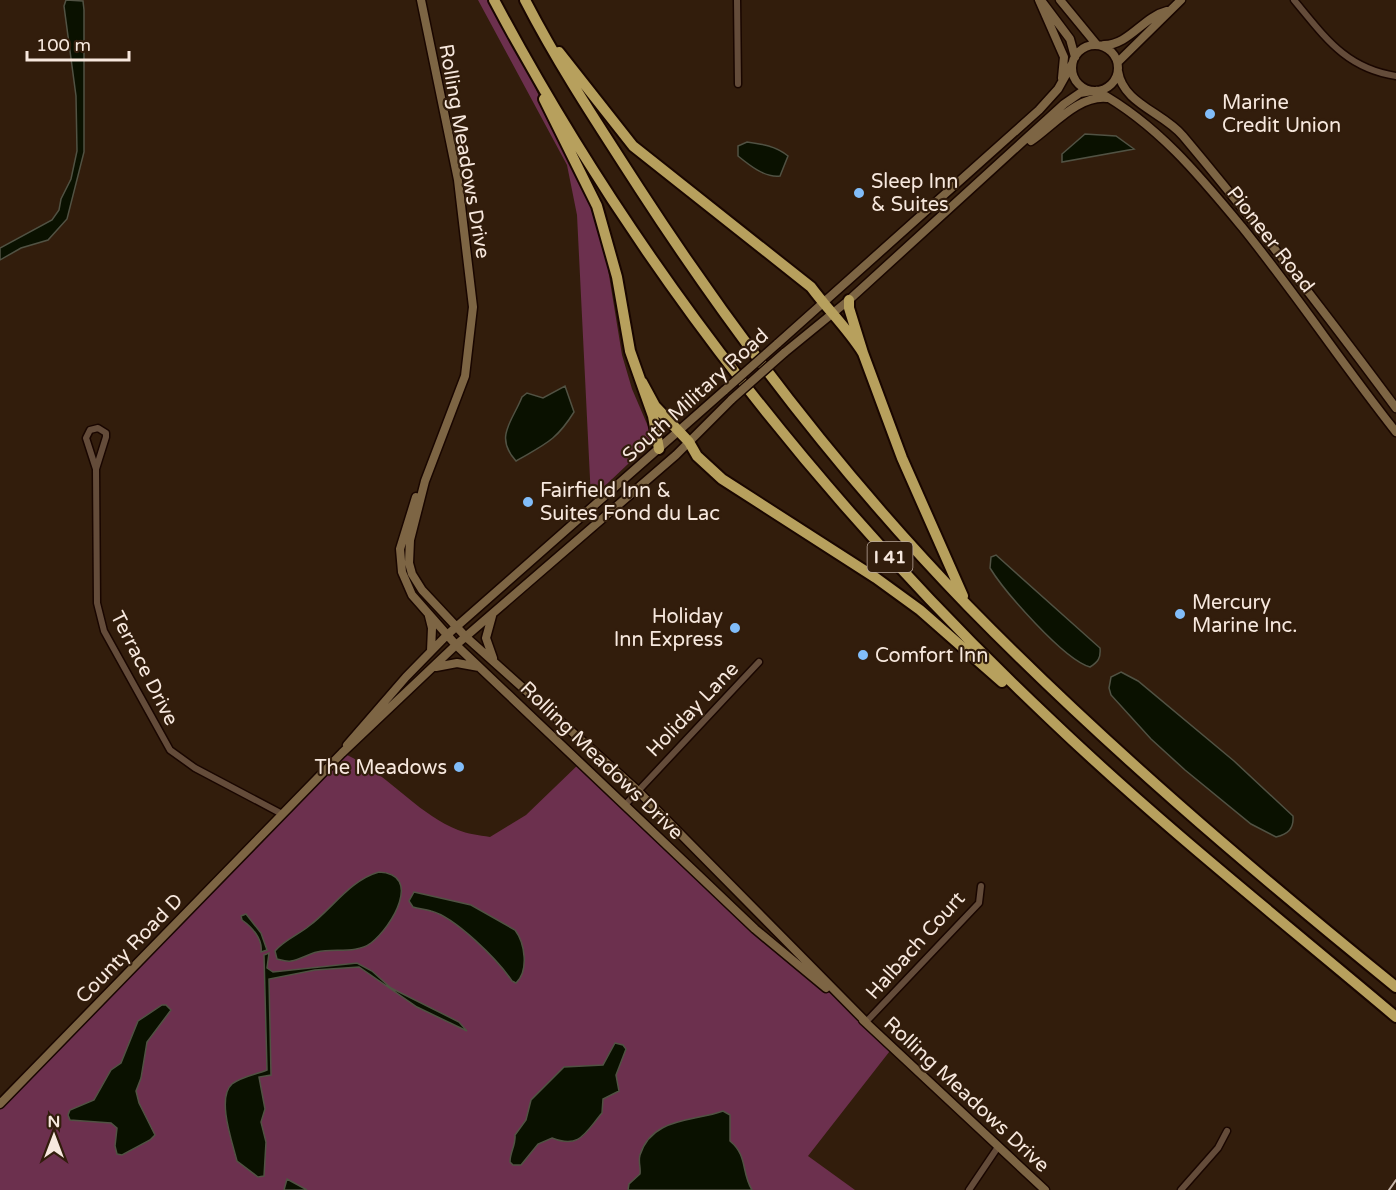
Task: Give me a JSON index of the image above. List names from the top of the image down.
{
  "streets": {
    "highway": ["I 41"],
    "main road": [
      "Rolling Meadows Drive",
      "Pioneer Road",
      "South Military Road",
      "County Road D"
    ],
    "street": ["Terrace Drive", "Holiday Lane", "Halbach Court"]
  },
  "crossings": [
    ["Rolling Meadows Drive", "South Military Road"],
    ["Rolling Meadows Drive", "Holiday Lane"],
    ["Rolling Meadows Drive", "Halbach Court"],
    ["Pioneer Road", "South Military Road"],
    ["South Military Road", "Terrace Drive"],
    ["South Military Road", "County Road D"],
    ["Terrace Drive", "County Road D"]
  ],
  "places": [
    "Marine Credit Union",
    "Sleep Inn & Suites",
    "Fairfield Inn & Suites Fond du Lac",
    "Mercury Marine Inc.",
    "Holiday Inn Express",
    "Comfort Inn",
    "The Meadows"
  ],
  "scale_bar": "100 m",
  "north": "top"
}
